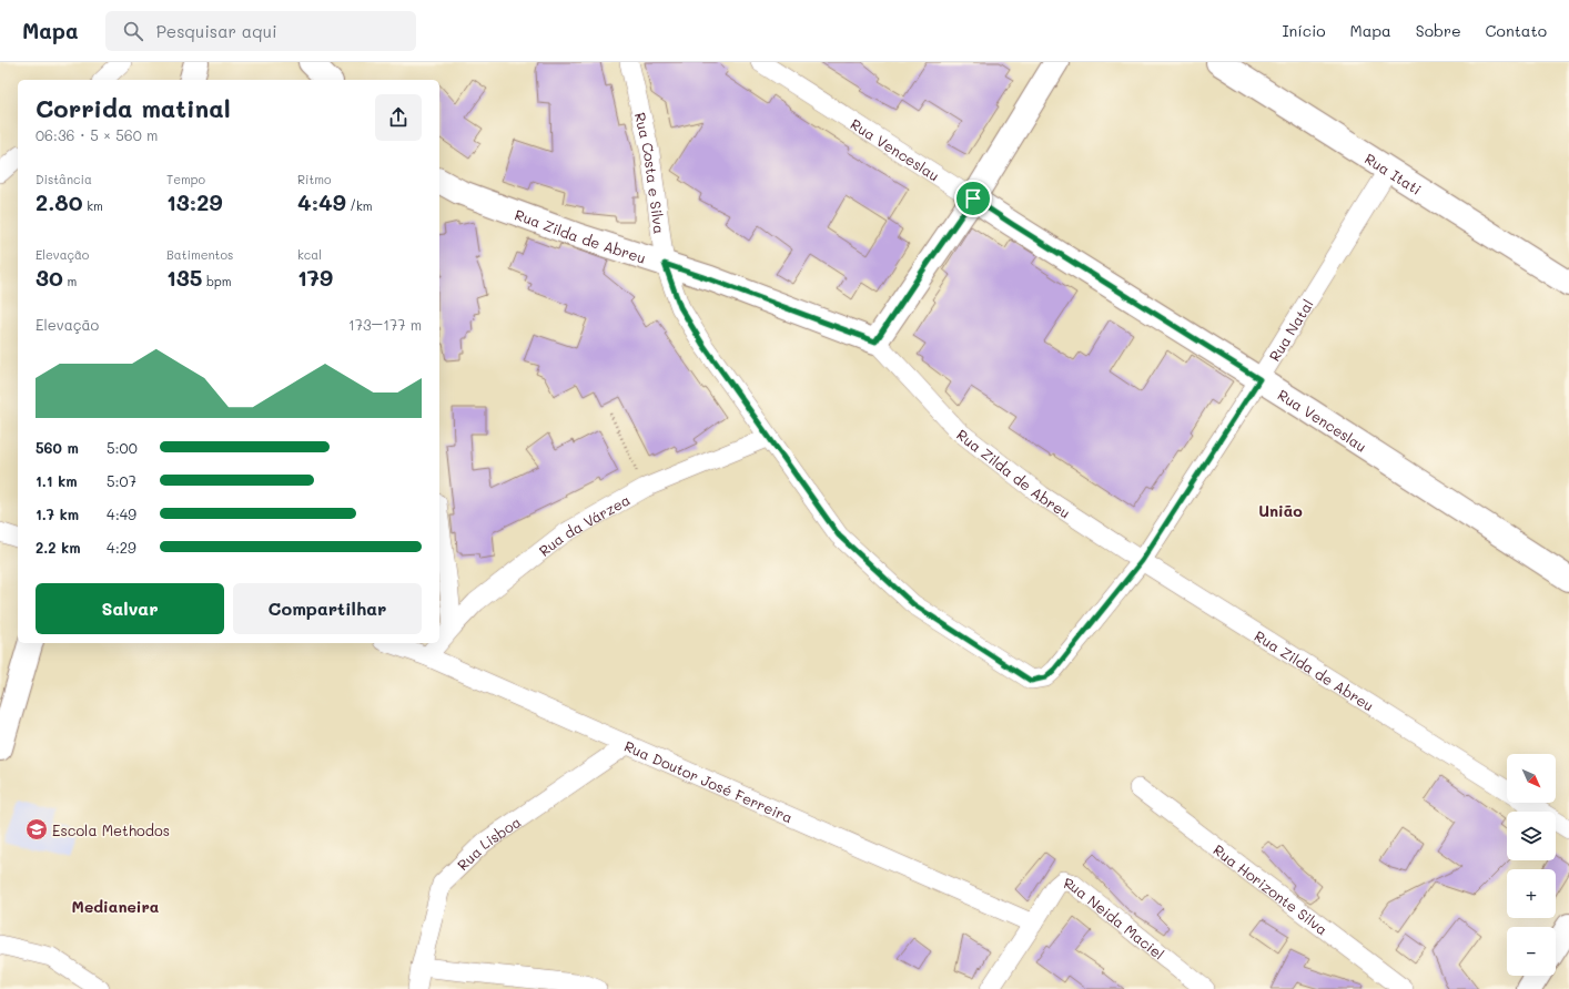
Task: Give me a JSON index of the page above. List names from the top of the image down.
{
  "streets": {
    "street": [
      "Rua Venceslau",
      "Rua Costa e Silva",
      "Rua Itati",
      "Rua Zilda de Abreu",
      "Rua Natal",
      "Rua da Várzea",
      "Rua Doutor José Ferreira",
      "Rua Lisboa",
      "Rua Horizonte Silva",
      "Rua Neida Maciel"
    ]
  },
  "crossings": [
    ["Rua Venceslau", "Rua Natal"],
    ["Rua Costa e Silva", "Rua Zilda de Abreu"],
    ["Rua Costa e Silva", "Rua Natal"],
    ["Rua Costa e Silva", "Rua da Várzea"],
    ["Rua Itati", "Rua Natal"],
    ["Rua Zilda de Abreu", "Rua Natal"],
    ["Rua da Várzea", "Rua Doutor José Ferreira"],
    ["Rua Doutor José Ferreira", "Rua Lisboa"],
    ["Rua Doutor José Ferreira", "Rua Neida Maciel"]
  ],
  "districts": ["União", "Medianeira"],
  "places": {
    "school or university": ["Escola Methodos"]
  },
  "north": "bottom right",
  "page": {
    "header": "Mapa",
    "search": "Pesquisar aqui",
    "nav": [
      "Início",
      "Mapa",
      "Sobre",
      "Contato"
    ],
    "heading": ["Corrida matinal", "06:36 · 5 × 560 m"],
    "stats": [
      ["Distância", "2.80 km"],
      ["Tempo", "13:29"],
      ["Ritmo", "4:49 /km"],
      ["Elevação", "30 m"],
      ["Batimentos", "135 bpm"],
      ["kcal", "179"]
    ],
    "chart": ["Elevação", "173–177 m"],
    "list": [
      {
        "name": "560 m",
        "note": "5:00"
      },
      {
        "name": "1.1 km",
        "note": "5:07"
      },
      {
        "name": "1.7 km",
        "note": "4:49"
      },
      {
        "name": "2.2 km",
        "note": "4:29"
      }
    ],
    "buttons": ["Salvar", "Compartilhar"],
    "map_buttons": ["+", "−"]
  }
}
